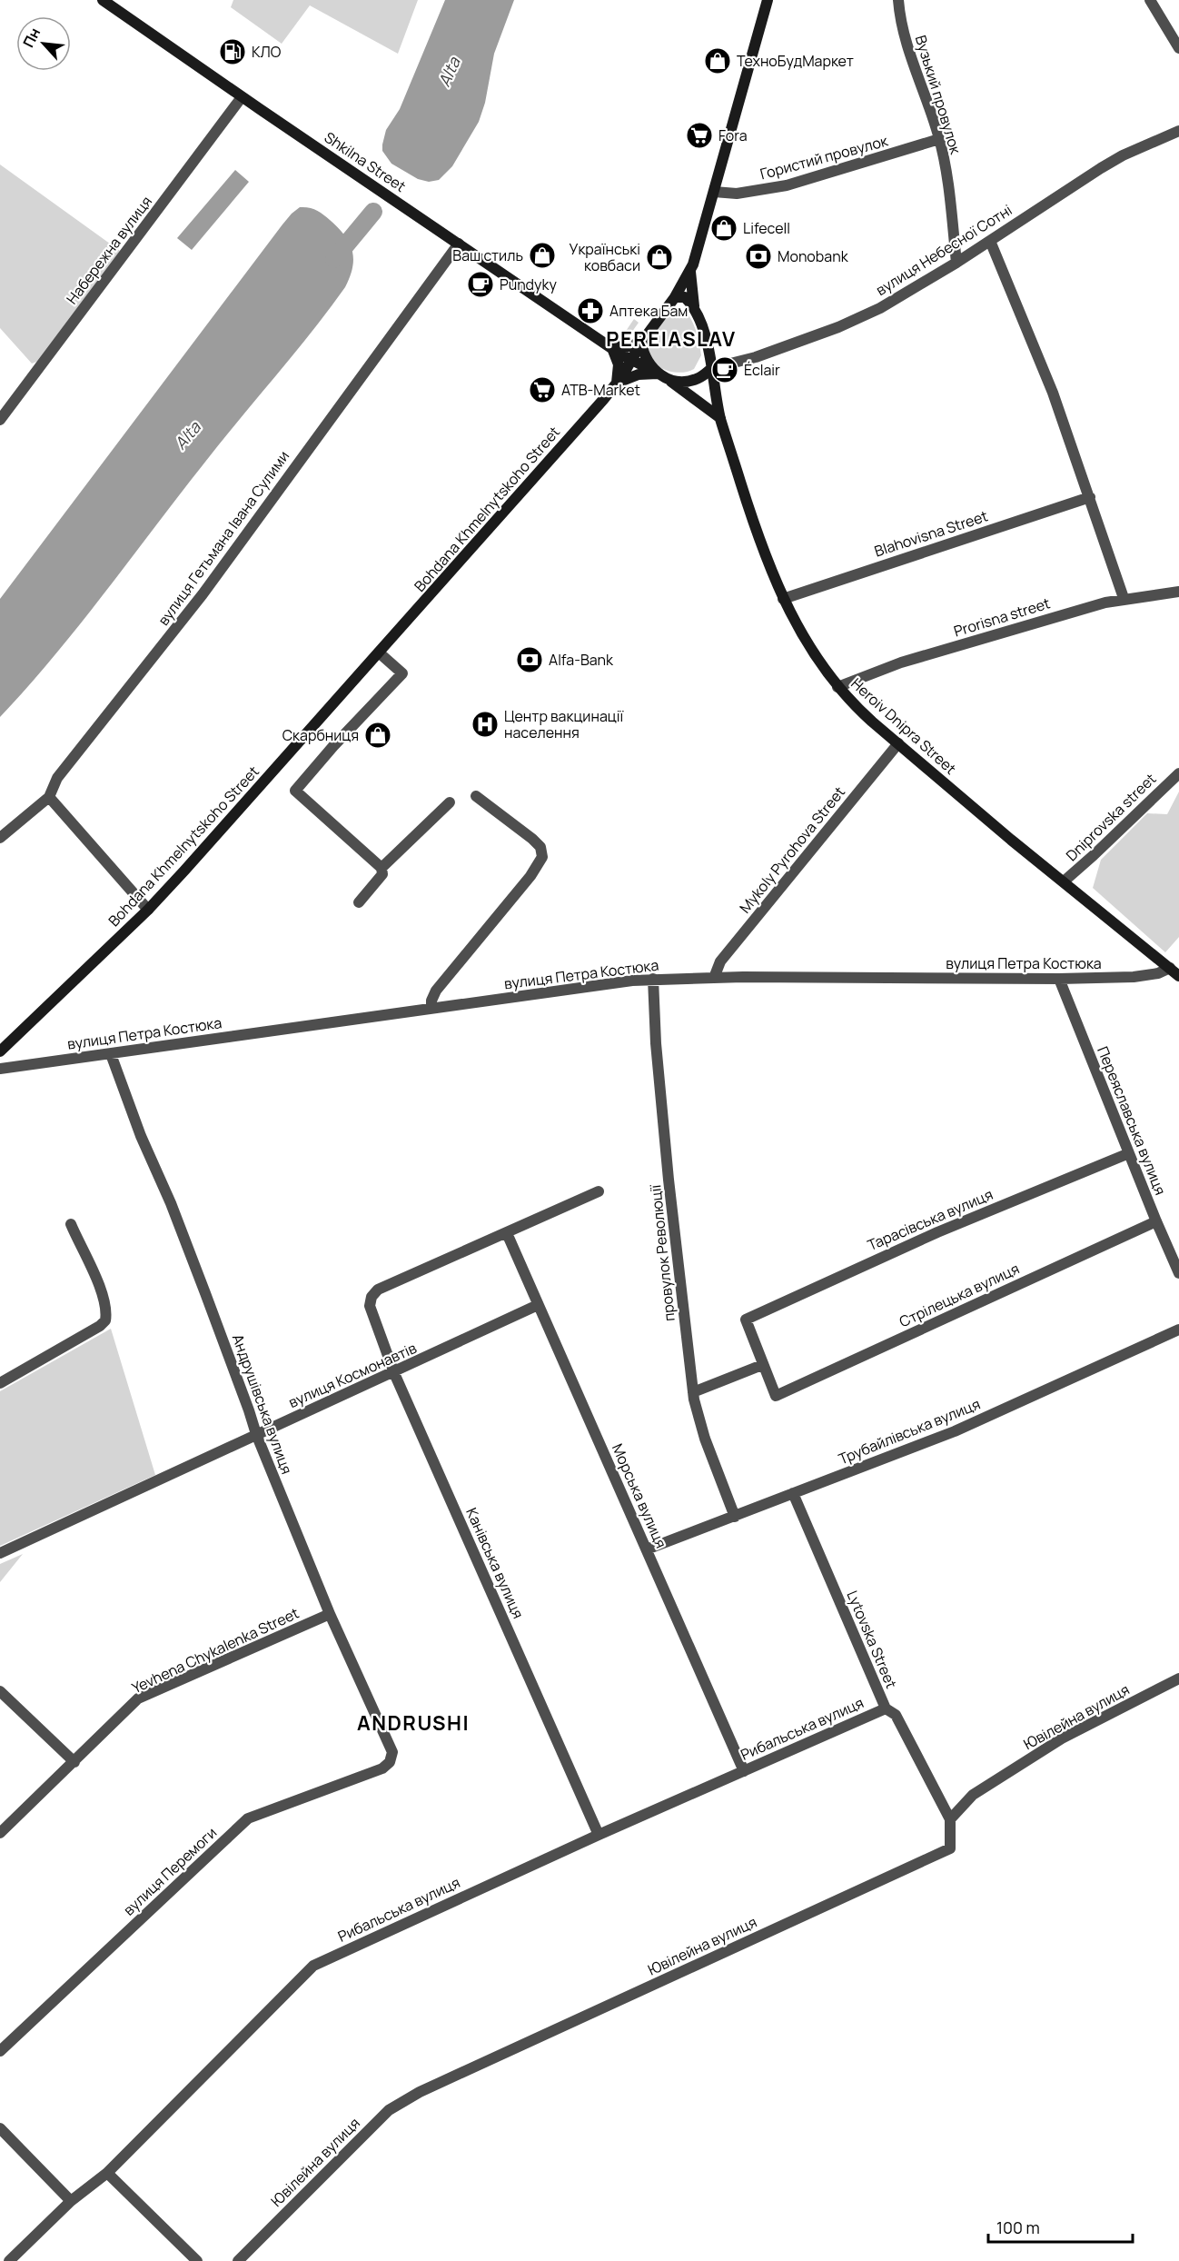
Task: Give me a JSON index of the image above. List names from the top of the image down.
{
  "streets": {
    "main road": ["Shkilna Street", "Bohdana Khmelnytskoho Street", "Heroiv Dnipra Street"],
    "street": [
      "Вузький провулок",
      "Гористий провулок",
      "Набережна вулиця",
      "вулиця Небесної Сотні",
      "Blahovisna Street",
      "вулиця Гетьмана Івана Сулими",
      "Prorisna street",
      "Dniprovska street",
      "Mykoly Pyrohova Street",
      "вулиця Петра Костюка",
      "Переяславська вулиця",
      "Тарасівська вулиця",
      "провулок Революції",
      "Стрілецька вулиця",
      "вулиця Космонавтів",
      "Андрушівська вулиця",
      "Трубайлівська вулиця",
      "Морська вулиця",
      "Канівська вулиця",
      "Lytovska Street",
      "Yevhena Chykalenka Street",
      "Ювілейна вулиця",
      "Рибальська вулиця",
      "вулиця Перемоги"
    ]
  },
  "crossings": [
    ["Вузький провулок", "Гористий провулок"],
    ["Вузький провулок", "вулиця Небесної Сотні"],
    ["Shkilna Street", "Набережна вулиця"],
    ["Shkilna Street", "Bohdana Khmelnytskoho Street"],
    ["Shkilna Street", "вулиця Гетьмана Івана Сулими"],
    ["Shkilna Street", "Heroiv Dnipra Street"],
    ["вулиця Небесної Сотні", "Heroiv Dnipra Street"],
    ["Blahovisna Street", "Heroiv Dnipra Street"],
    ["Prorisna street", "Heroiv Dnipra Street"],
    ["Heroiv Dnipra Street", "Dniprovska street"],
    ["Heroiv Dnipra Street", "Mykoly Pyrohova Street"],
    ["Heroiv Dnipra Street", "вулиця Петра Костюка"],
    ["Mykoly Pyrohova Street", "вулиця Петра Костюка"],
    ["вулиця Петра Костюка", "Переяславська вулиця"],
    ["вулиця Петра Костюка", "провулок Революції"],
    ["вулиця Петра Костюка", "Андрушівська вулиця"],
    ["Переяславська вулиця", "Тарасівська вулиця"],
    ["Переяславська вулиця", "Стрілецька вулиця"],
    ["Тарасівська вулиця", "Стрілецька вулиця"],
    ["провулок Революції", "Трубайлівська вулиця"],
    ["вулиця Космонавтів", "Андрушівська вулиця"],
    ["вулиця Космонавтів", "Морська вулиця"],
    ["вулиця Космонавтів", "Канівська вулиця"],
    ["Андрушівська вулиця", "Yevhena Chykalenka Street"],
    ["Андрушівська вулиця", "вулиця Перемоги"],
    ["Трубайлівська вулиця", "Морська вулиця"],
    ["Трубайлівська вулиця", "Lytovska Street"],
    ["Морська вулиця", "Канівська вулиця"],
    ["Морська вулиця", "Рибальська вулиця"],
    ["Канівська вулиця", "Рибальська вулиця"],
    ["Lytovska Street", "Ювілейна вулиця"],
    ["Lytovska Street", "Рибальська вулиця"]
  ],
  "districts": ["PEREIASLAV", "ANDRUSHI"],
  "water": ["Alta"],
  "places": {
    "fuel station": ["КЛО"],
    "shop": [
      "ТехноБудМаркет",
      "Lifecell",
      "Ваш стиль",
      "Українські ковбаси",
      "Скарбниця"
    ],
    "supermarket": ["Fora", "ATB-Market"],
    "bank": ["Monobank", "Alfa-Bank"],
    "cafe": ["Pundyky", "Éclair"],
    "pharmacy": ["Аптека Бам"],
    "hospital": ["Центр вакцинації населення"]
  },
  "scale_bar": "100 m",
  "north": "top left"
}
